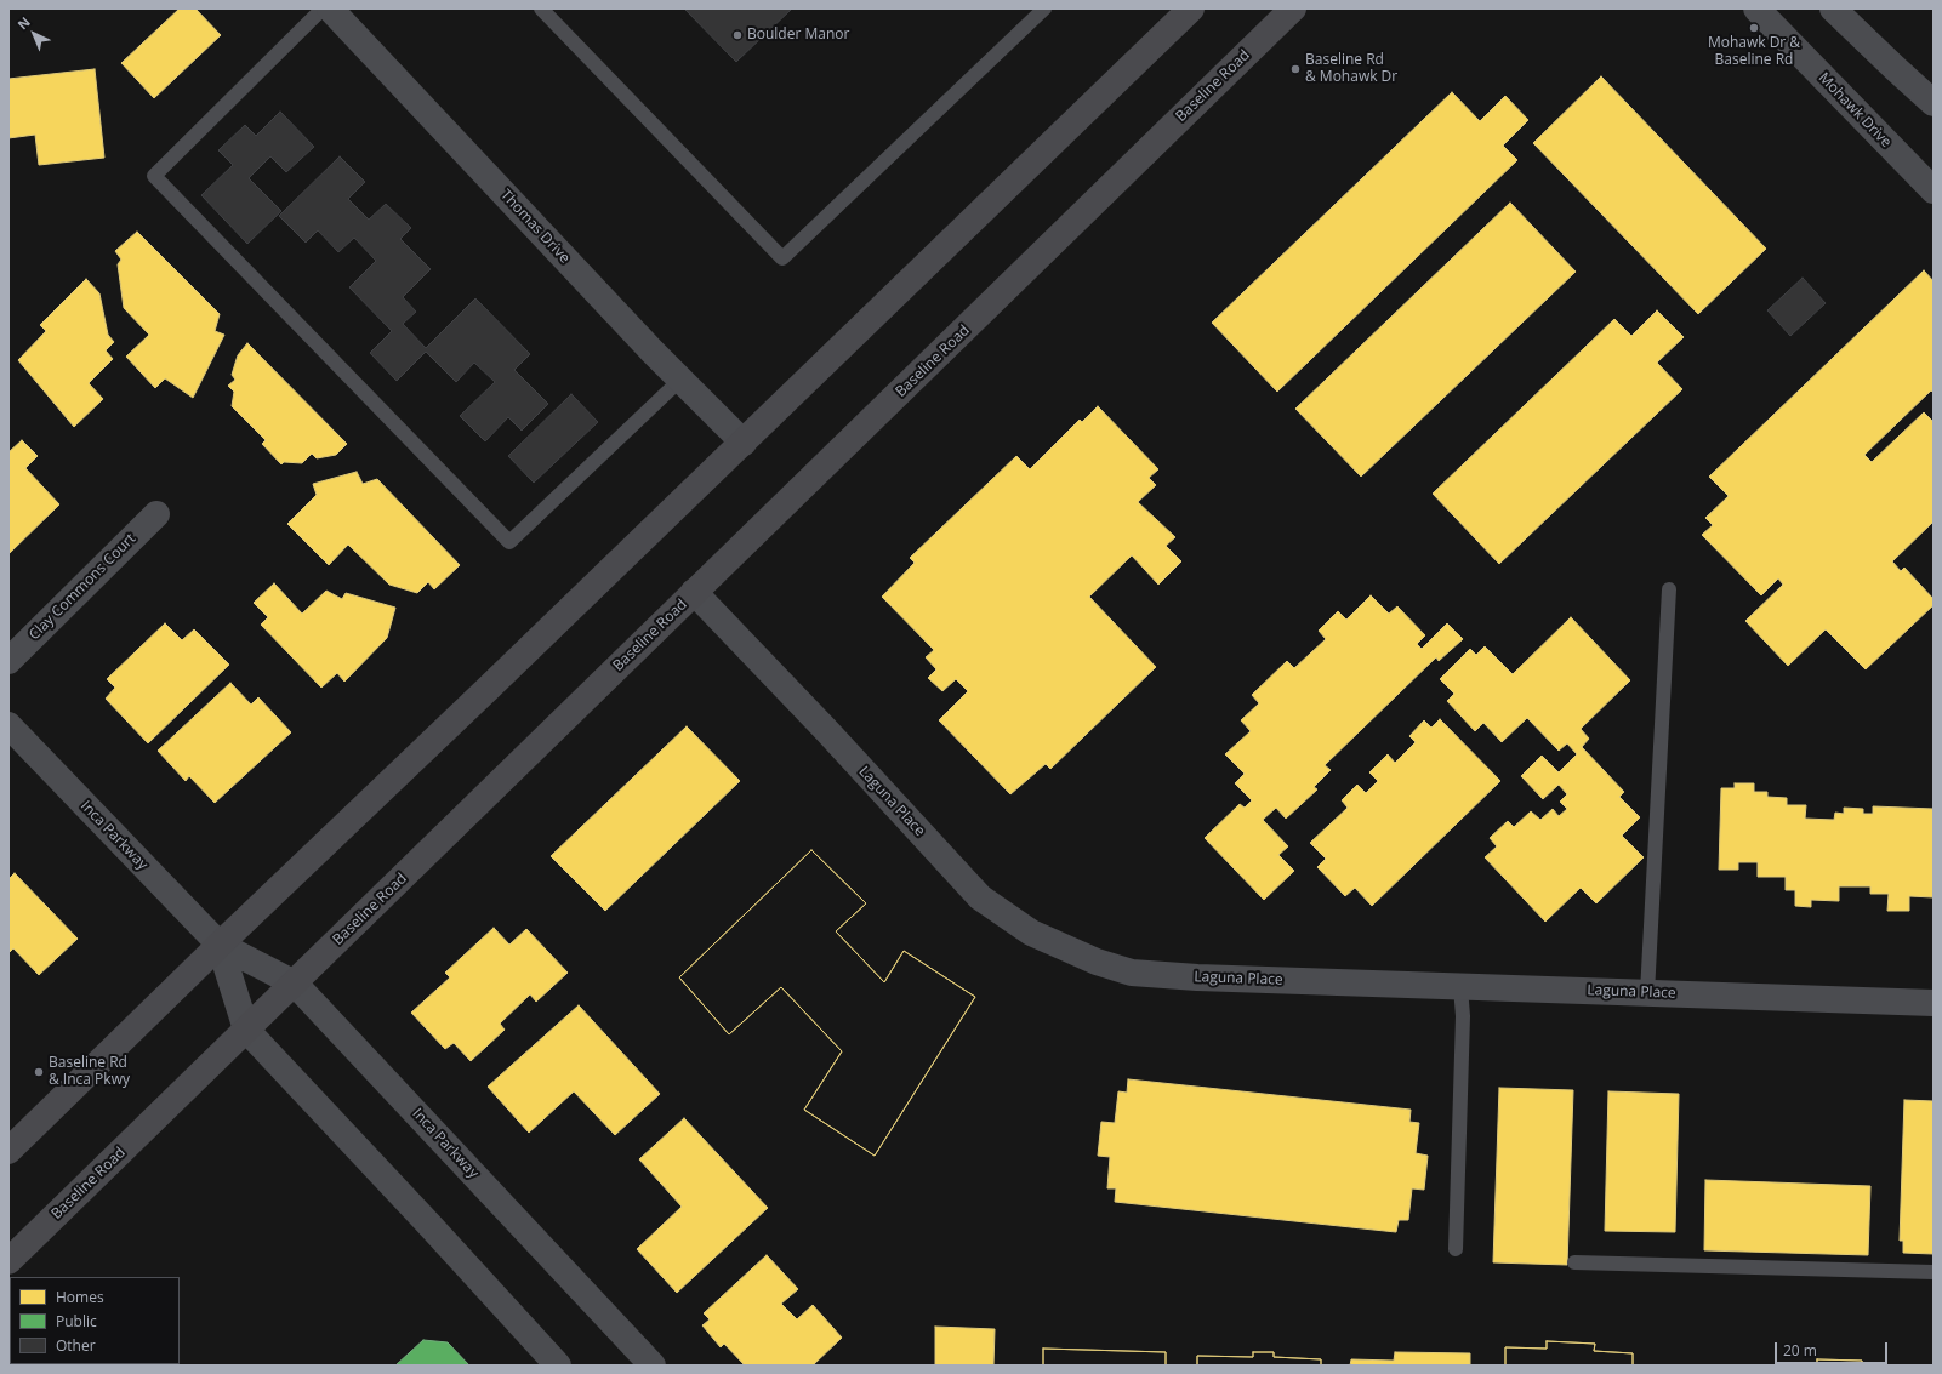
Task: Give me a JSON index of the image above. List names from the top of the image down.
{
  "streets": {
    "main road": ["Baseline Road"],
    "street": [
      "Mohawk Drive",
      "Thomas Drive",
      "Clay Commons Court",
      "Laguna Place",
      "Inca Parkway"
    ]
  },
  "crossings": [
    ["Baseline Road", "Laguna Place"],
    ["Baseline Road", "Inca Parkway"]
  ],
  "places": [
    "Mohawk Dr & Baseline Rd",
    "Boulder Manor",
    "Baseline Rd & Mohawk Dr",
    "Baseline Rd & Inca Pkwy"
  ],
  "legend": ["Homes", "Public", "Other"],
  "scale_bar": "20 m",
  "north": "top left"
}
